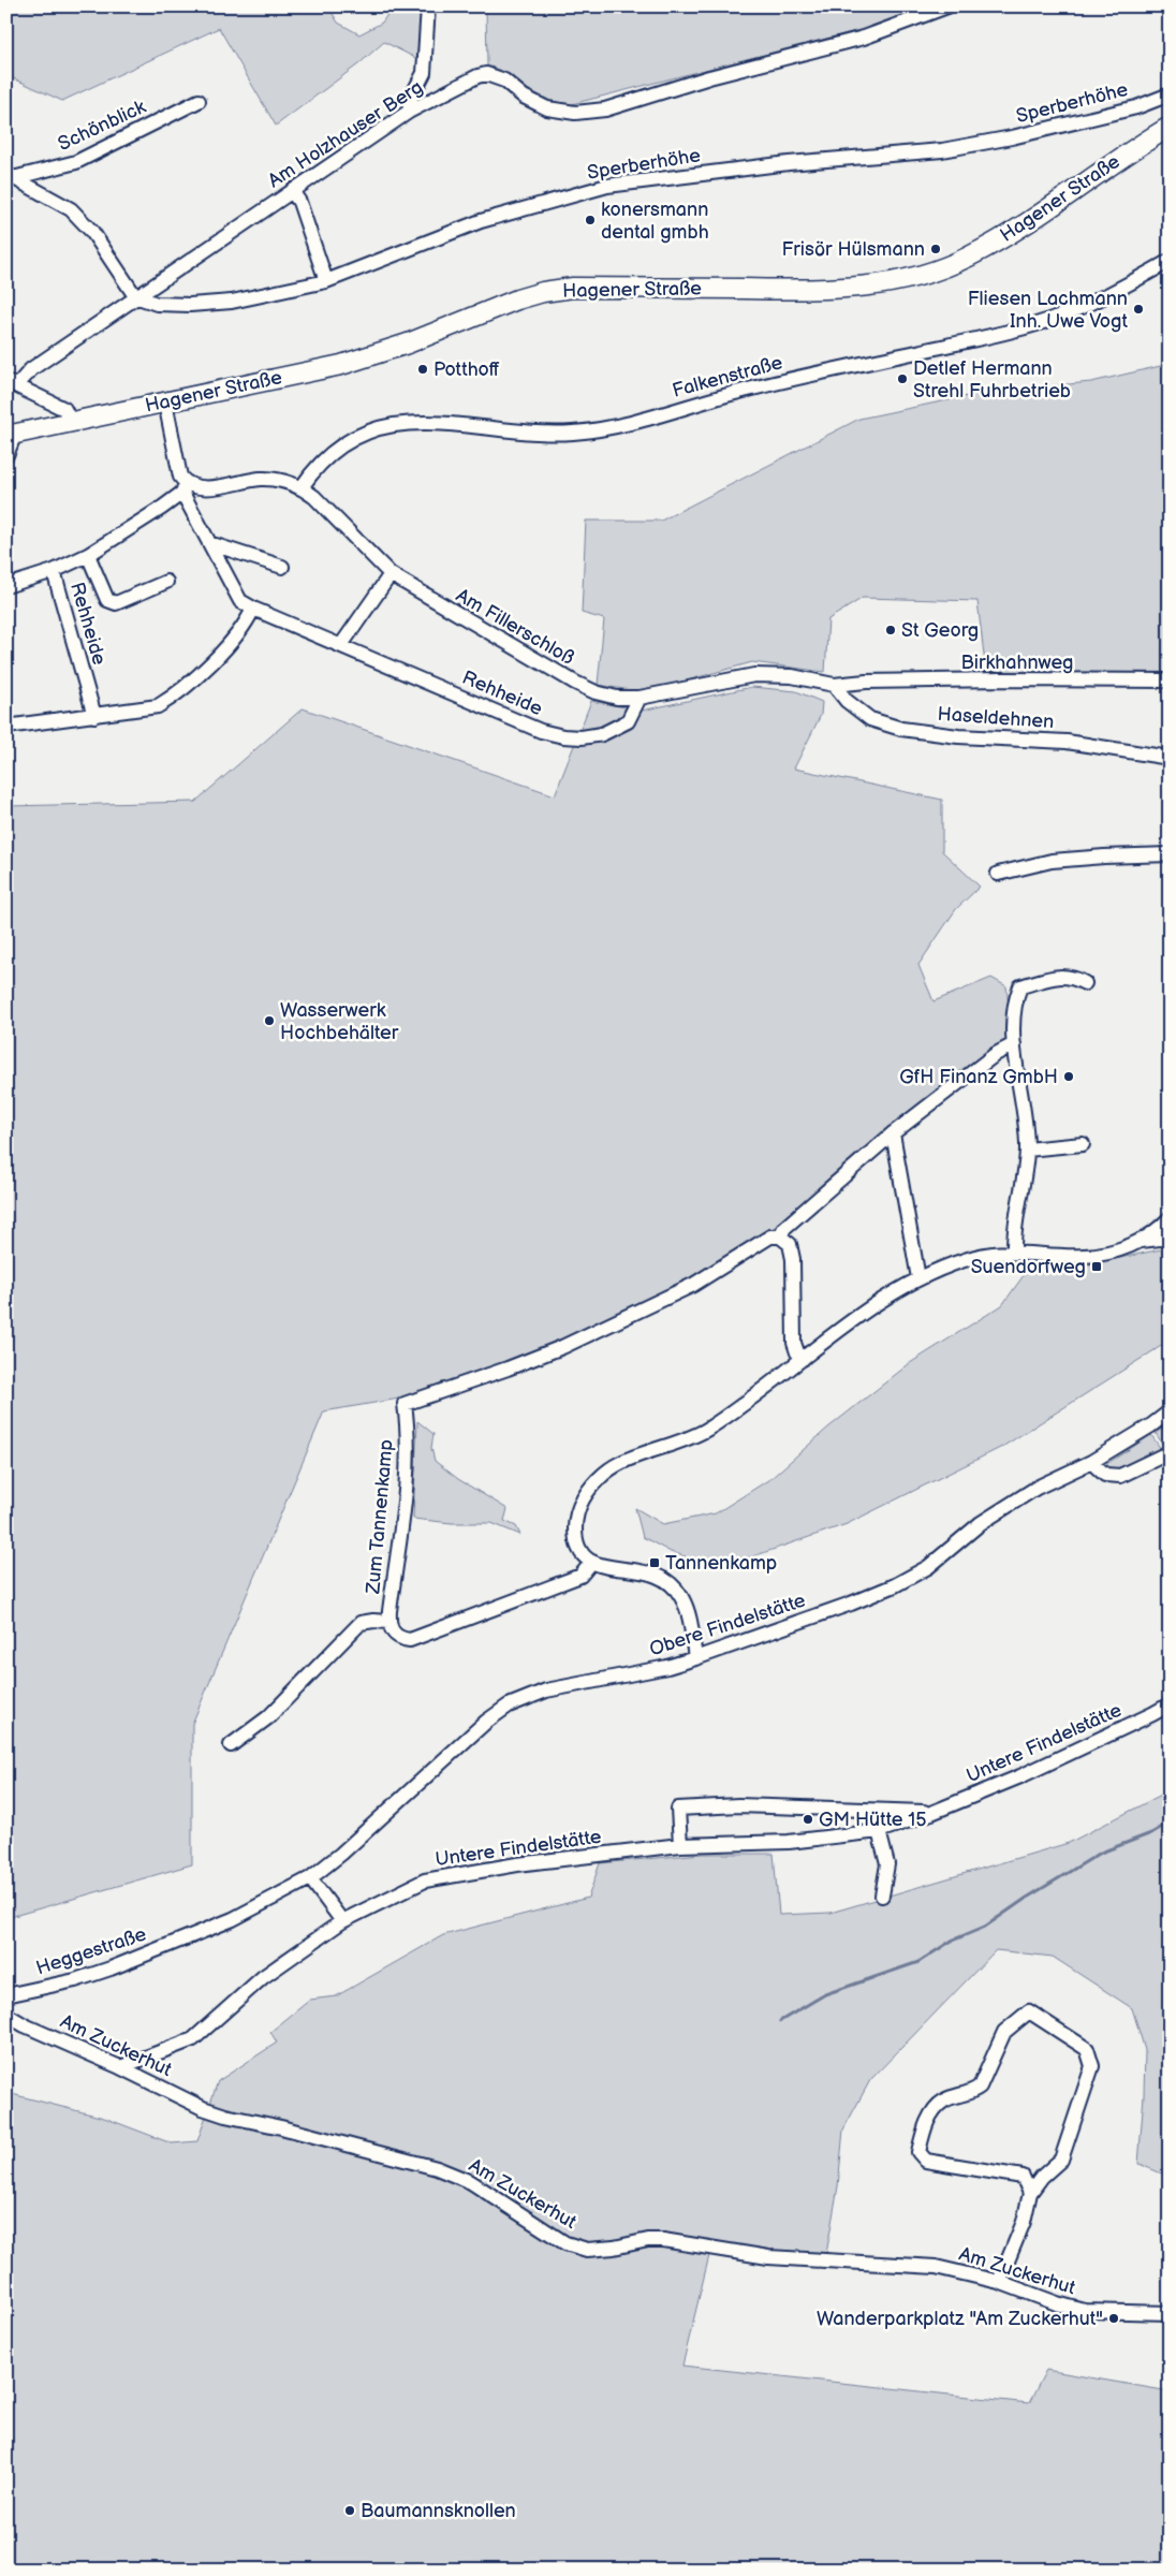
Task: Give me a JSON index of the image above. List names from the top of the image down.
{
  "streets": {
    "main road": ["Hagener Straße"],
    "street": [
      "Sperberhöhe",
      "Schönblick",
      "Am Holzhauser Berg",
      "Falkenstraße",
      "Rehheide",
      "Am Fillerschloß",
      "Birkhahnweg",
      "Haseldehnen",
      "Zum Tannenkamp",
      "Obere Findelstätte",
      "Untere Findelstätte",
      "Heggestraße",
      "Am Zuckerhut"
    ]
  },
  "crossings": [
    ["Sperberhöhe", "Schönblick"],
    ["Sperberhöhe", "Am Holzhauser Berg"],
    ["Schönblick", "Am Holzhauser Berg"],
    ["Falkenstraße", "Am Fillerschloß"],
    ["Rehheide", "Am Fillerschloß"],
    ["Am Fillerschloß", "Birkhahnweg"],
    ["Am Fillerschloß", "Haseldehnen"],
    ["Obere Findelstätte", "Heggestraße"],
    ["Untere Findelstätte", "Am Zuckerhut"]
  ],
  "places": {
    "other": [
      "konersmann dental gmbh",
      "Frisör Hülsmann",
      "Fliesen Lachmann Inh. Uwe Vogt",
      "Potthoff",
      "Detlef Hermann Strehl Fuhrbetrieb",
      "St Georg",
      "Wasserwerk Hochbehälter",
      "GfH Finanz GmbH",
      "GM Hütte 15",
      "Wanderparkplatz \"Am Zuckerhut\"",
      "Baumannsknollen"
    ],
    "transit": ["Suendorfweg", "Tannenkamp"]
  }
}
